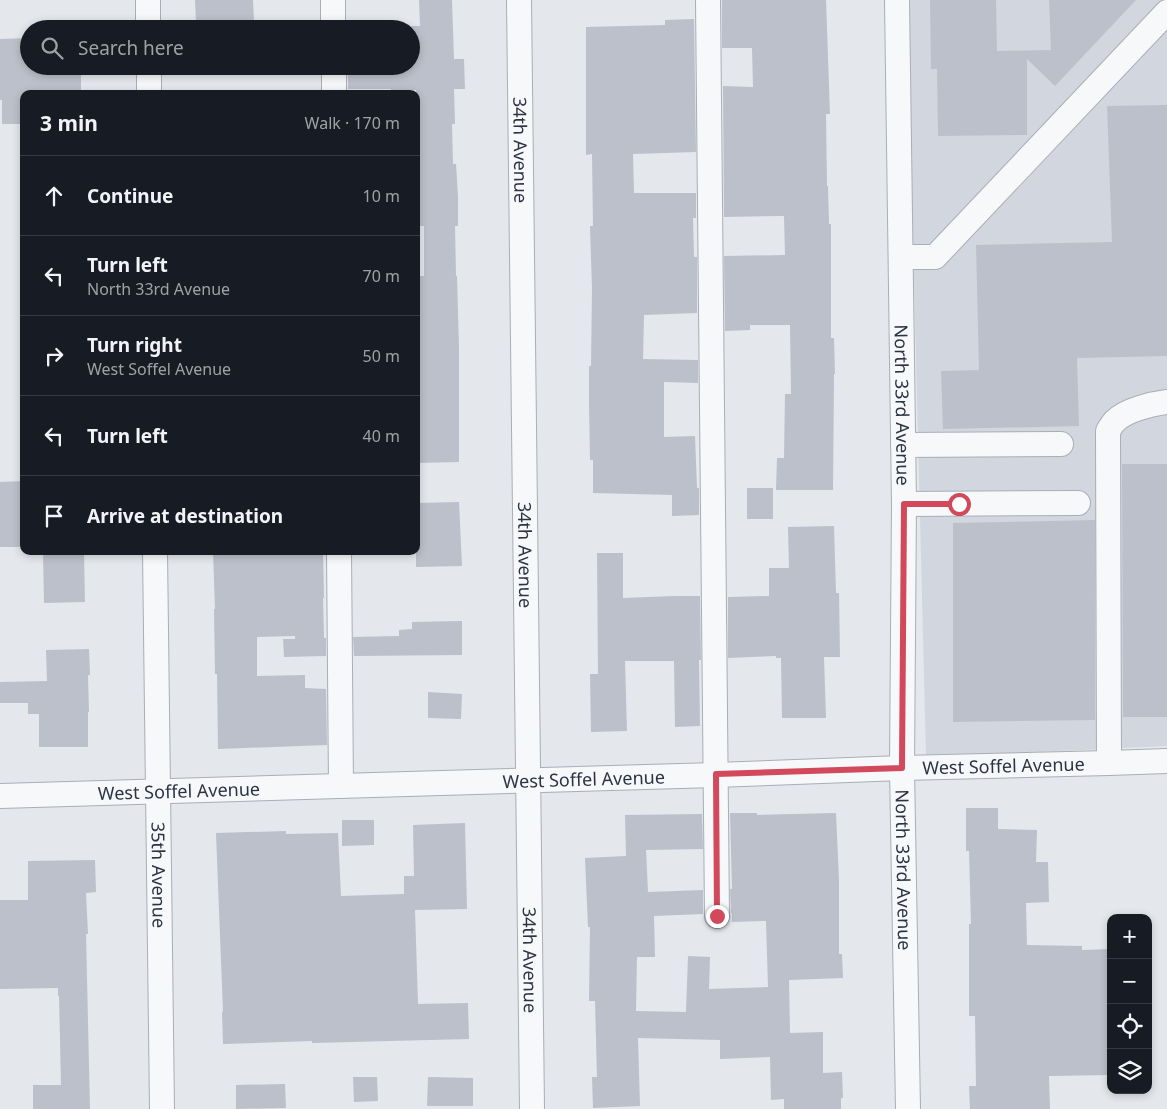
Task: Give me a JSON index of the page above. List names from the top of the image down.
{
  "streets": {
    "street": [
      "34th Avenue",
      "North 33rd Avenue",
      "West Soffel Avenue",
      "35th Avenue"
    ]
  },
  "crossings": [
    ["34th Avenue", "West Soffel Avenue"],
    ["North 33rd Avenue", "West Soffel Avenue"],
    ["West Soffel Avenue", "35th Avenue"]
  ],
  "page": {
    "search": "Search here",
    "heading": ["3 min", "Walk · 170 m"],
    "list": [
      ["Continue", "10 m"],
      ["Turn left", "North 33rd Avenue", "70 m"],
      ["Turn right", "West Soffel Avenue", "50 m"],
      ["Turn left", "40 m"],
      "Arrive at destination"
    ],
    "map_buttons": ["+", "−"]
  }
}
